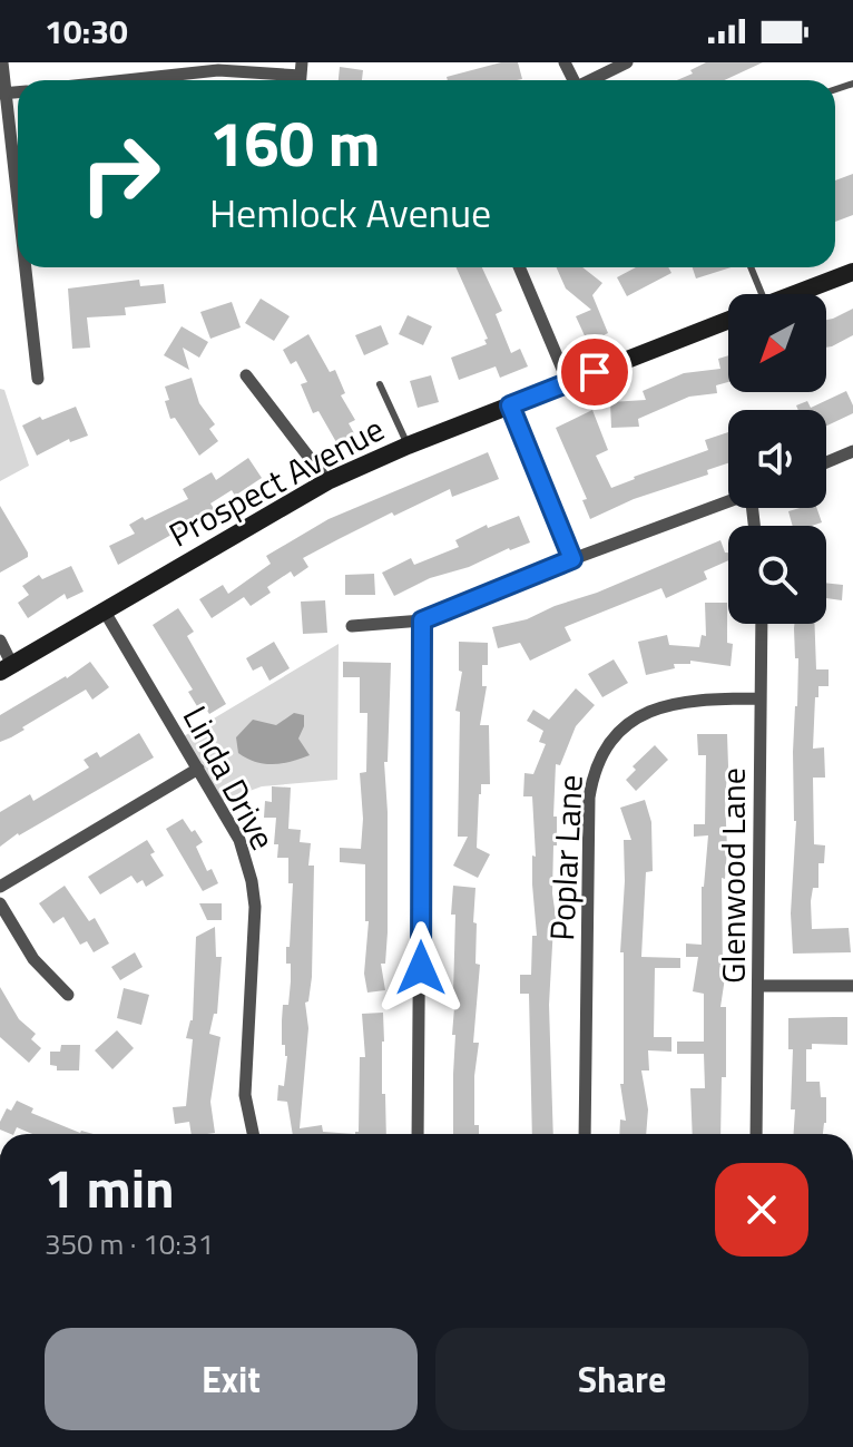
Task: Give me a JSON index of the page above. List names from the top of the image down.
{
  "streets": {
    "street": [
      "Prospect Avenue",
      "Linda Drive",
      "Poplar Lane",
      "Glenwood Lane"
    ]
  },
  "crossings": [
    ["Prospect Avenue", "Linda Drive"],
    ["Poplar Lane", "Glenwood Lane"]
  ],
  "north": "bottom left",
  "page": {
    "status": "10:30",
    "turn": ["160 m", "Hemlock Avenue"],
    "heading": ["1 min", "350 m · 10:31"],
    "buttons": ["Exit", "Share"]
  }
}
